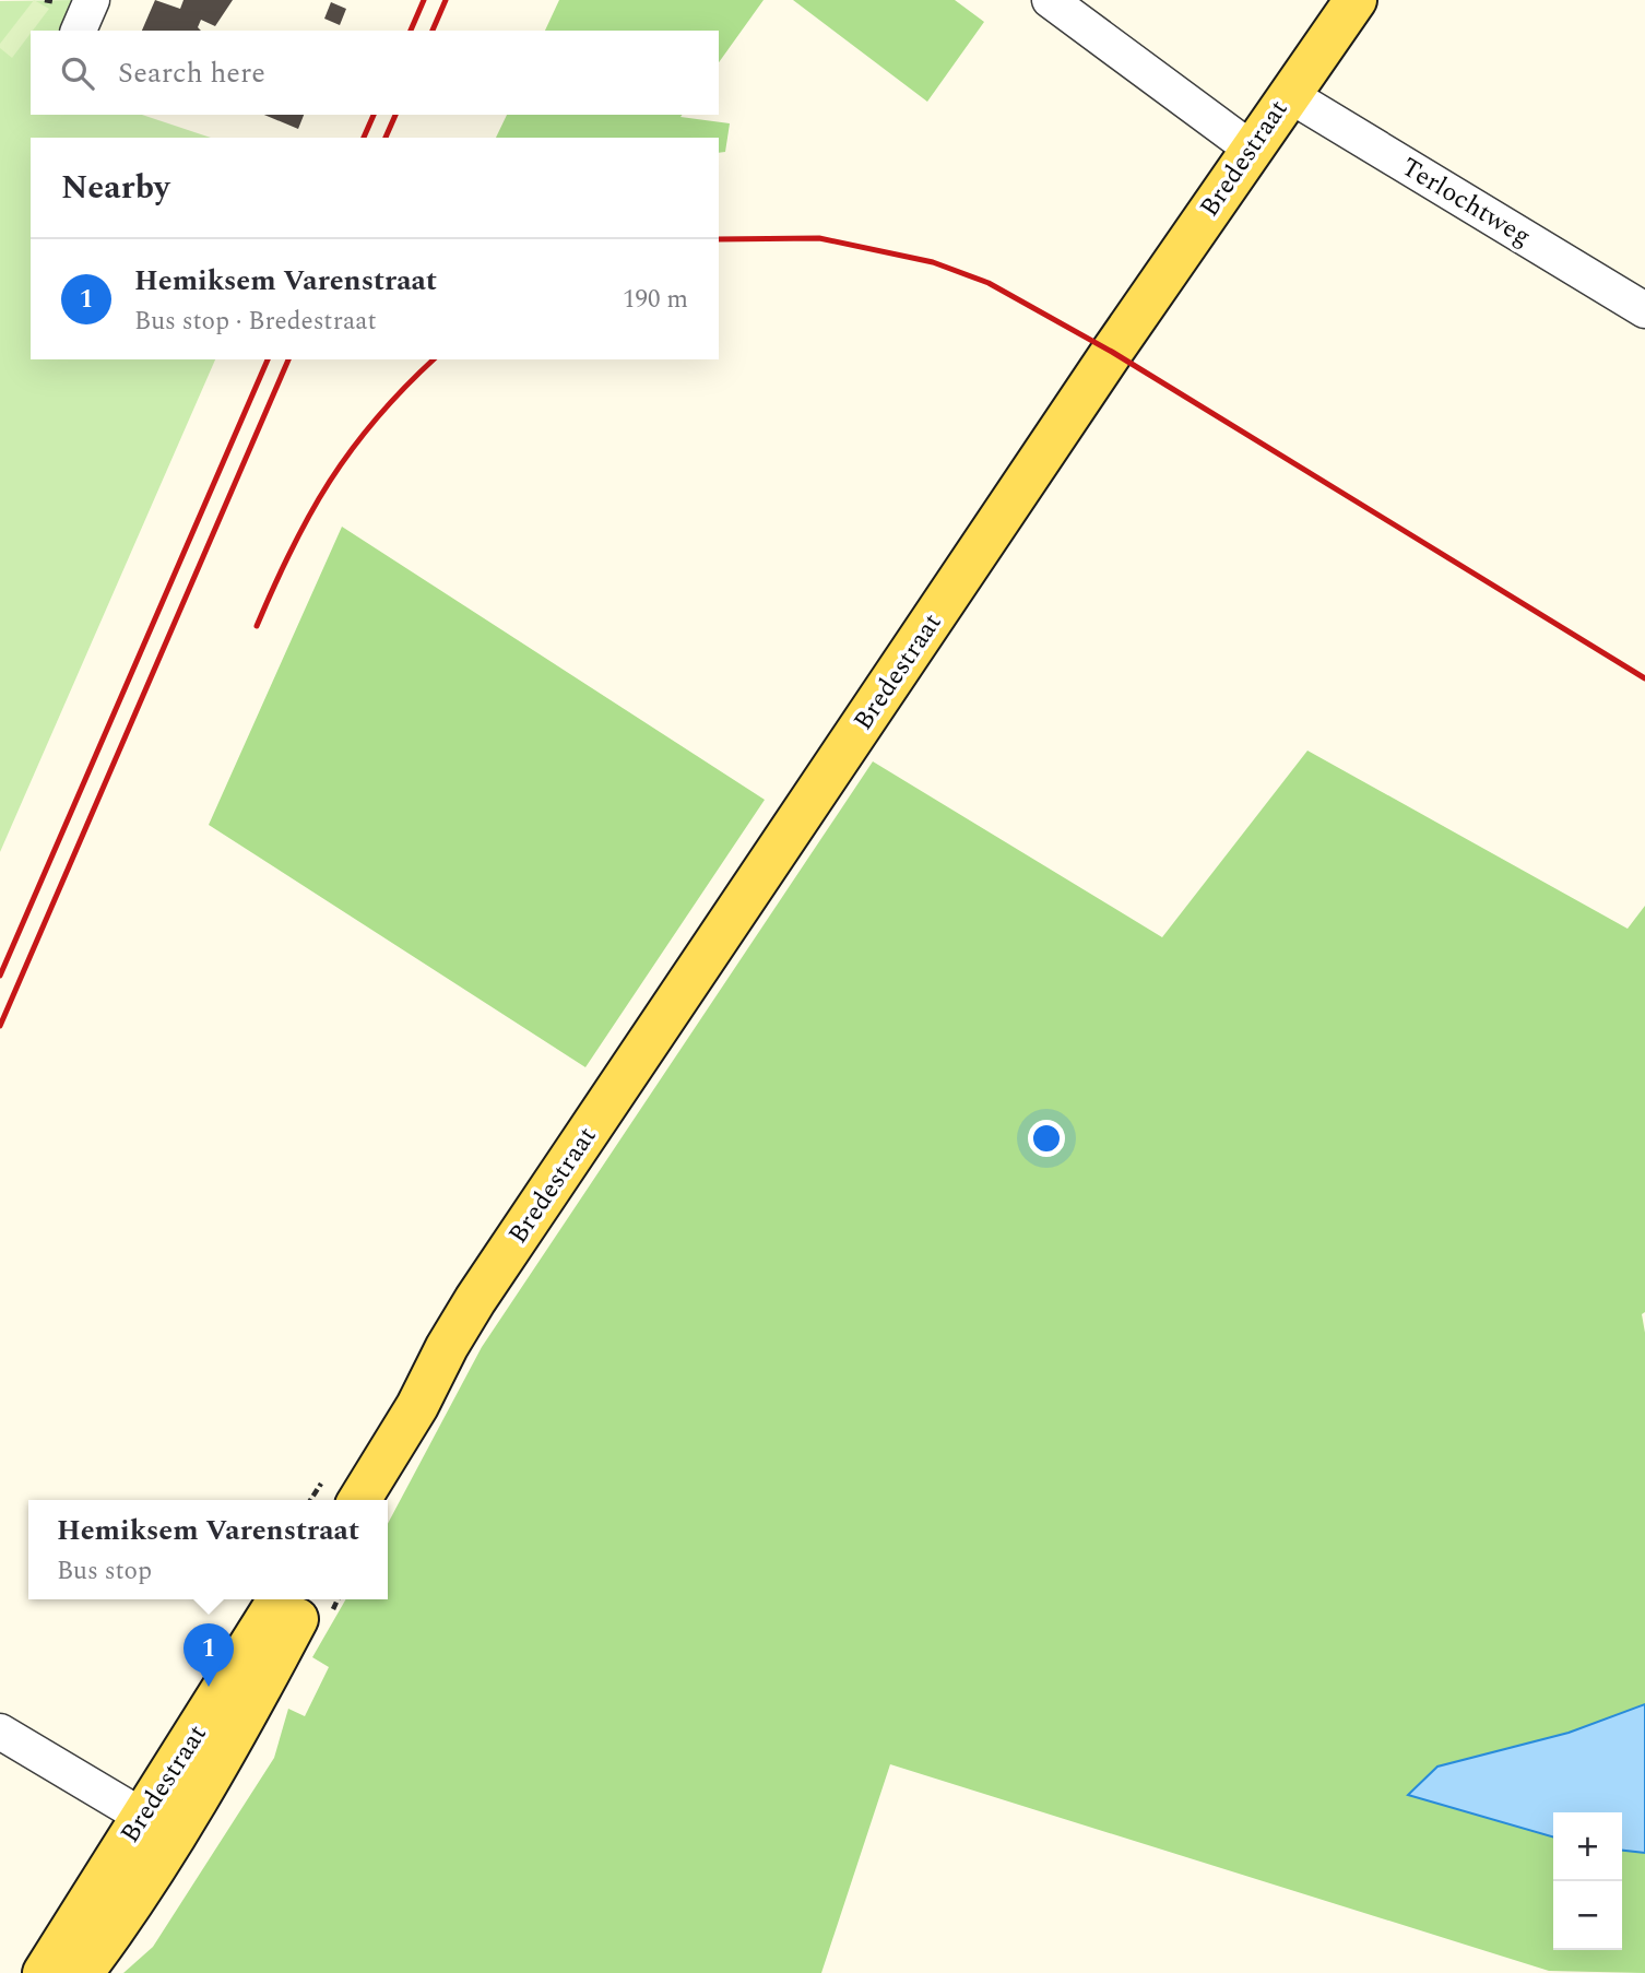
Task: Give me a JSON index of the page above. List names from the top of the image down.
{
  "streets": {
    "main road": ["Bredestraat"],
    "street": ["Terlochtweg"]
  },
  "crossings": [
    ["Bredestraat", "Terlochtweg"]
  ],
  "page": {
    "search": "Search here",
    "heading": "Nearby",
    "list": [
      {
        "mark": "1",
        "name": "Hemiksem Varenstraat",
        "note": "Bus stop · Bredestraat",
        "value": "190 m"
      }
    ],
    "popup": ["Hemiksem Varenstraat", "Bus stop"],
    "pins": "1",
    "map_buttons": ["+", "−"]
  }
}
